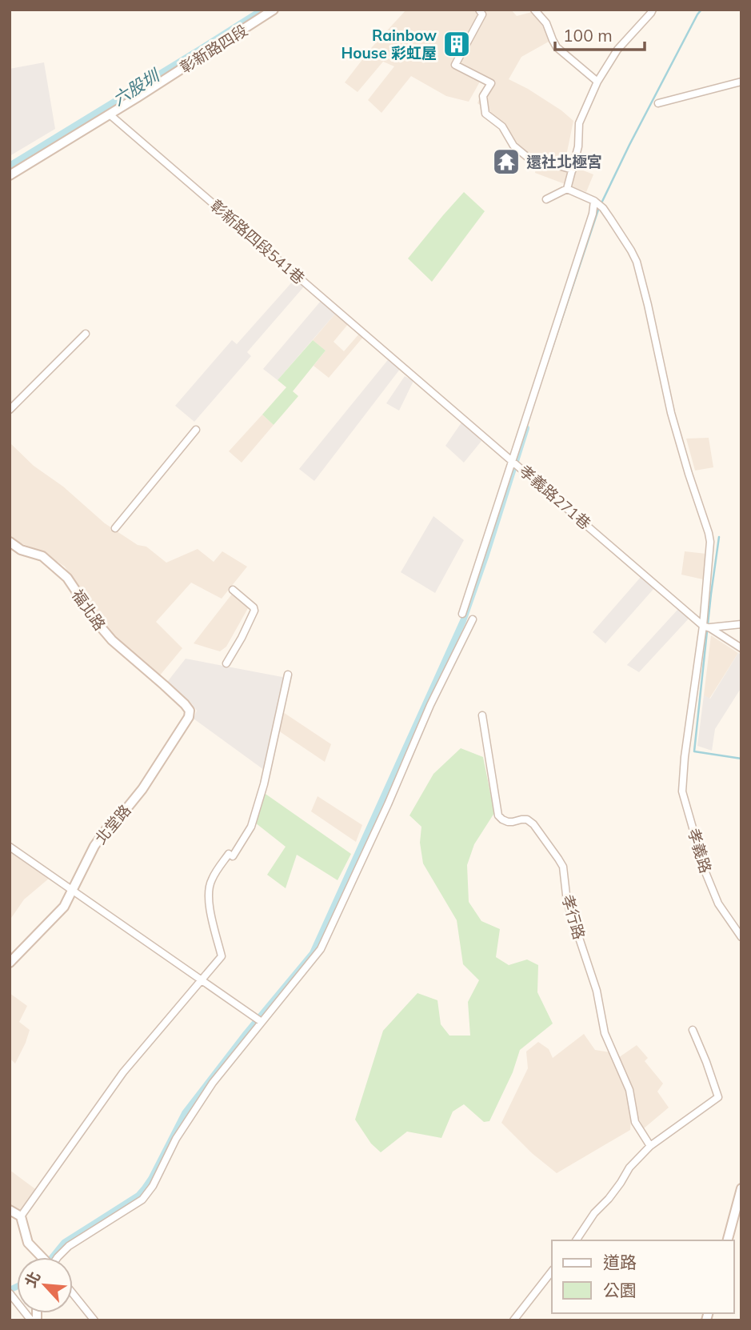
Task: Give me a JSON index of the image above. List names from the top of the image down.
{
  "streets": {
    "street": [
      "彰新路四段",
      "彰新路四段541巷",
      "孝義路271巷",
      "福北路",
      "北堂路",
      "孝義路",
      "孝行路"
    ]
  },
  "crossings": [
    ["彰新路四段", "彰新路四段541巷"],
    ["彰新路四段541巷", "孝義路271巷"],
    ["孝義路271巷", "孝義路"],
    ["福北路", "北堂路"]
  ],
  "water": ["六股圳"],
  "places": {
    "building": ["Rainbow House 彩虹屋"],
    "temple": ["還社北極宮"]
  },
  "legend": ["道路", "公園"],
  "scale_bar": "100 m",
  "north": "top left"
}
